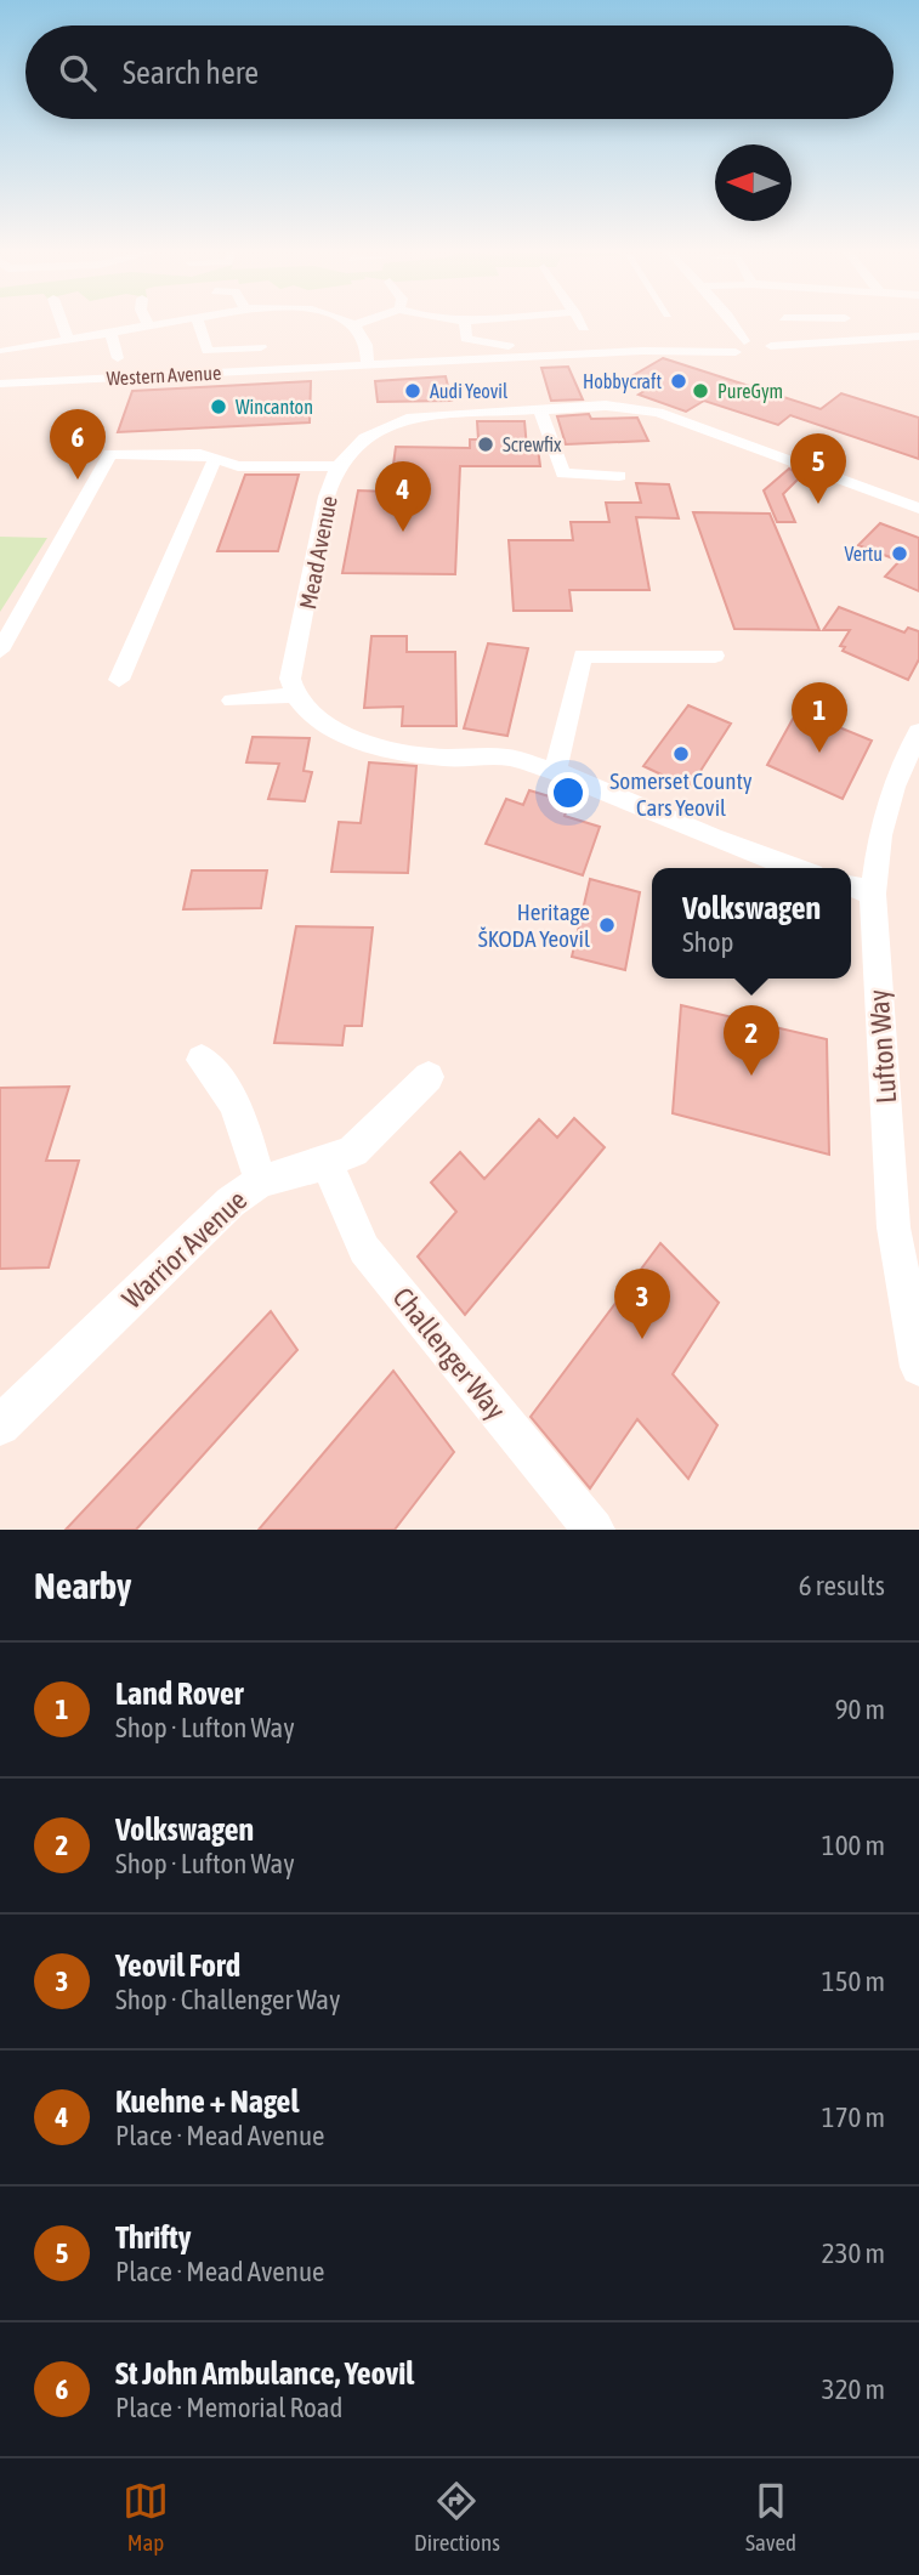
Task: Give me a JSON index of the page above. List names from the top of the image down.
{
  "streets": {
    "street": [
      "Western Avenue",
      "Mead Avenue",
      "Lufton Way",
      "Warrior Avenue",
      "Challenger Way"
    ]
  },
  "crossings": [
    ["Warrior Avenue", "Challenger Way"]
  ],
  "places": [
    "Hobbycraft",
    "Audi Yeovil",
    "PureGym",
    "Wincanton",
    "Screwfix",
    "Vertu",
    "Somerset County Cars Yeovil",
    "Heritage ŠKODA Yeovil"
  ],
  "north": "left",
  "page": {
    "search": "Search here",
    "pins": [
      "6",
      "5",
      "4",
      "1",
      "2",
      "3"
    ],
    "popup": ["Volkswagen", "Shop"],
    "heading": ["Nearby", "6 results"],
    "list": [
      {
        "mark": "1",
        "name": "Land Rover",
        "note": "Shop · Lufton Way",
        "value": "90 m"
      },
      {
        "mark": "2",
        "name": "Volkswagen",
        "note": "Shop · Lufton Way",
        "value": "100 m"
      },
      {
        "mark": "3",
        "name": "Yeovil Ford",
        "note": "Shop · Challenger Way",
        "value": "150 m"
      },
      {
        "mark": "4",
        "name": "Kuehne + Nagel",
        "note": "Place · Mead Avenue",
        "value": "170 m"
      },
      {
        "mark": "5",
        "name": "Thrifty",
        "note": "Place · Mead Avenue",
        "value": "230 m"
      },
      {
        "mark": "6",
        "name": "St John Ambulance, Yeovil",
        "note": "Place · Memorial Road",
        "value": "320 m"
      }
    ],
    "nav": ["Map", "Directions", "Saved"]
  }
}
